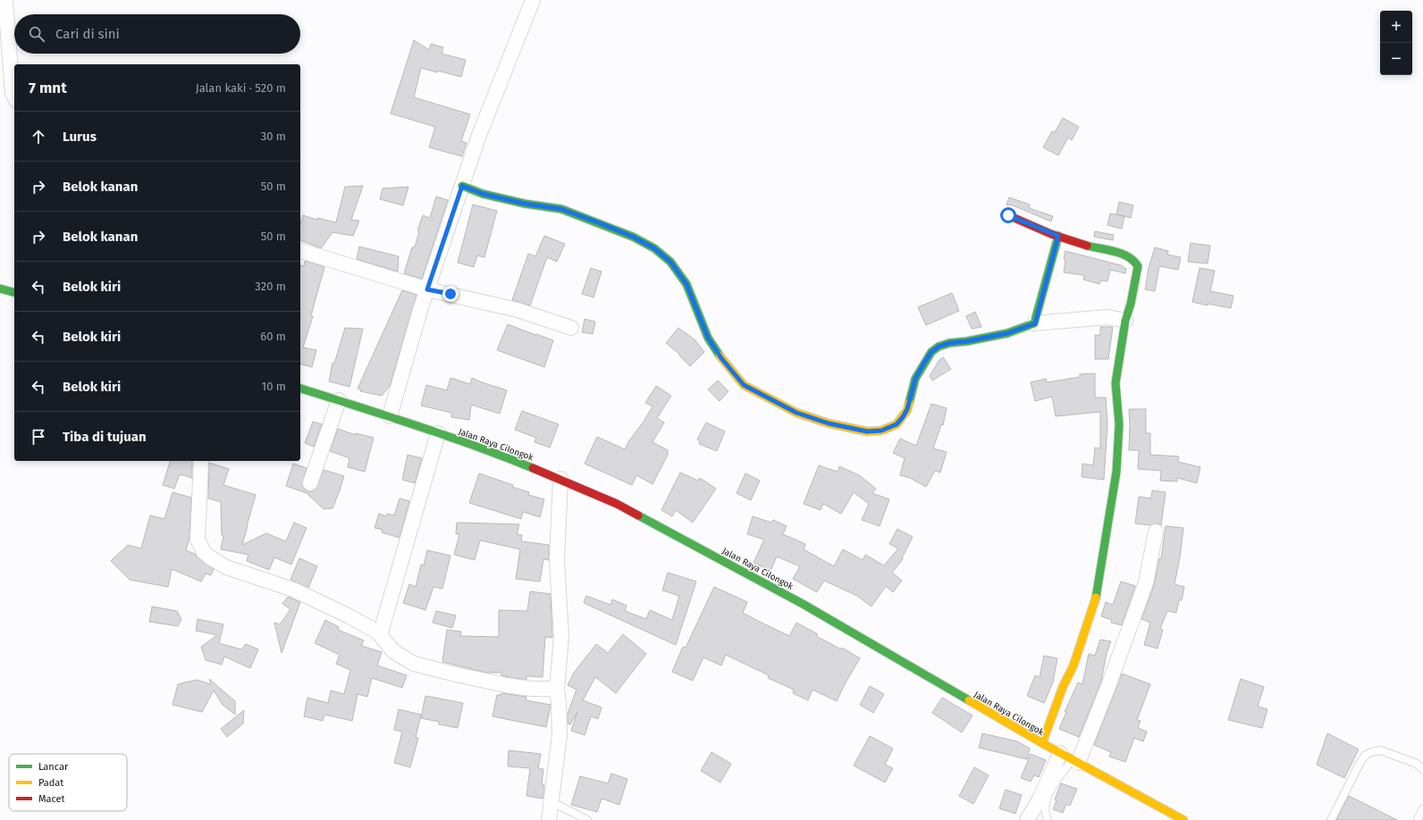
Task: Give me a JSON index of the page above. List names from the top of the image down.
{
  "streets": {
    "main road": ["Jalan Raya Cilongok"]
  },
  "legend": ["Lancar", "Padat", "Macet"],
  "page": {
    "map_buttons": ["+", "−"],
    "search": "Cari di sini",
    "heading": ["7 mnt", "Jalan kaki · 520 m"],
    "list": [
      ["Lurus", "30 m"],
      ["Belok kanan", "50 m"],
      ["Belok kanan", "50 m"],
      ["Belok kiri", "320 m"],
      ["Belok kiri", "60 m"],
      ["Belok kiri", "10 m"],
      "Tiba di tujuan"
    ]
  }
}
